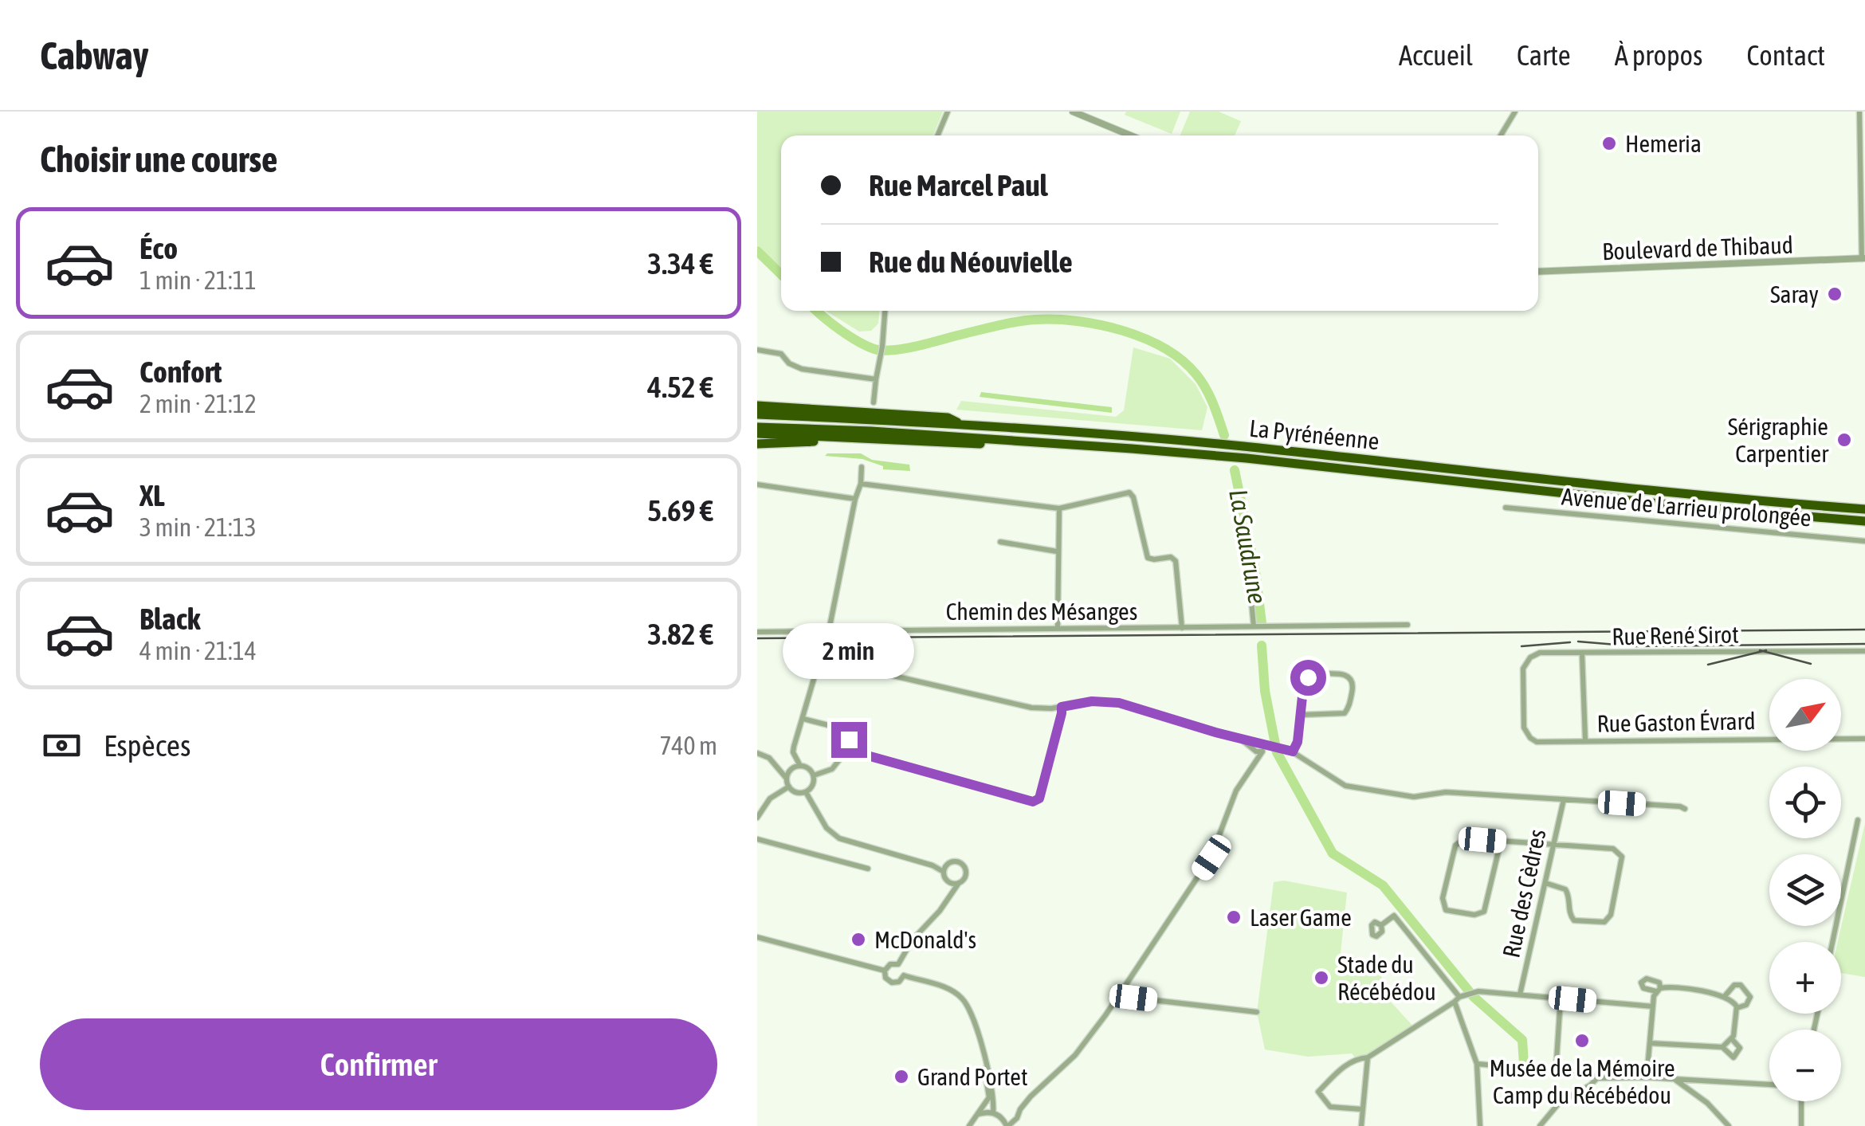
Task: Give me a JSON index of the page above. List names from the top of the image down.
{
  "streets": {
    "highway": ["La Pyrénéenne"],
    "street": [
      "Boulevard de Thibaud",
      "Avenue de Larrieu prolongée",
      "Chemin des Mésanges",
      "Rue René Sirot",
      "Rue Gaston Évrard",
      "Rue des Cèdres"
    ]
  },
  "crossings": [
    ["Rue René Sirot", "Rue Gaston Évrard"]
  ],
  "water": ["La Saudrune"],
  "places": [
    "Hemeria",
    "Saray",
    "Sérigraphie Carpentier",
    "Laser Game",
    "McDonald's",
    "Stade du Récébédou",
    "Musée de la Mémoire Camp du Récébédou",
    "Grand Portet"
  ],
  "north": "top right",
  "page": {
    "header": "Cabway",
    "nav": [
      "Accueil",
      "Carte",
      "À propos",
      "Contact"
    ],
    "heading": "Choisir une course",
    "banner": ["Rue Marcel Paul", "Rue du Néouvielle"],
    "list": [
      {
        "name": "Éco",
        "note": "1 min · 21:11",
        "value": "3.34 €"
      },
      {
        "name": "Confort",
        "note": "2 min · 21:12",
        "value": "4.52 €"
      },
      {
        "name": "XL",
        "note": "3 min · 21:13",
        "value": "5.69 €"
      },
      {
        "name": "Black",
        "note": "4 min · 21:14",
        "value": "3.82 €"
      }
    ],
    "bubble": "2 min",
    "map_buttons": ["+", "−"],
    "pay": ["Espèces", "740 m"],
    "buttons": "Confirmer"
  }
}
